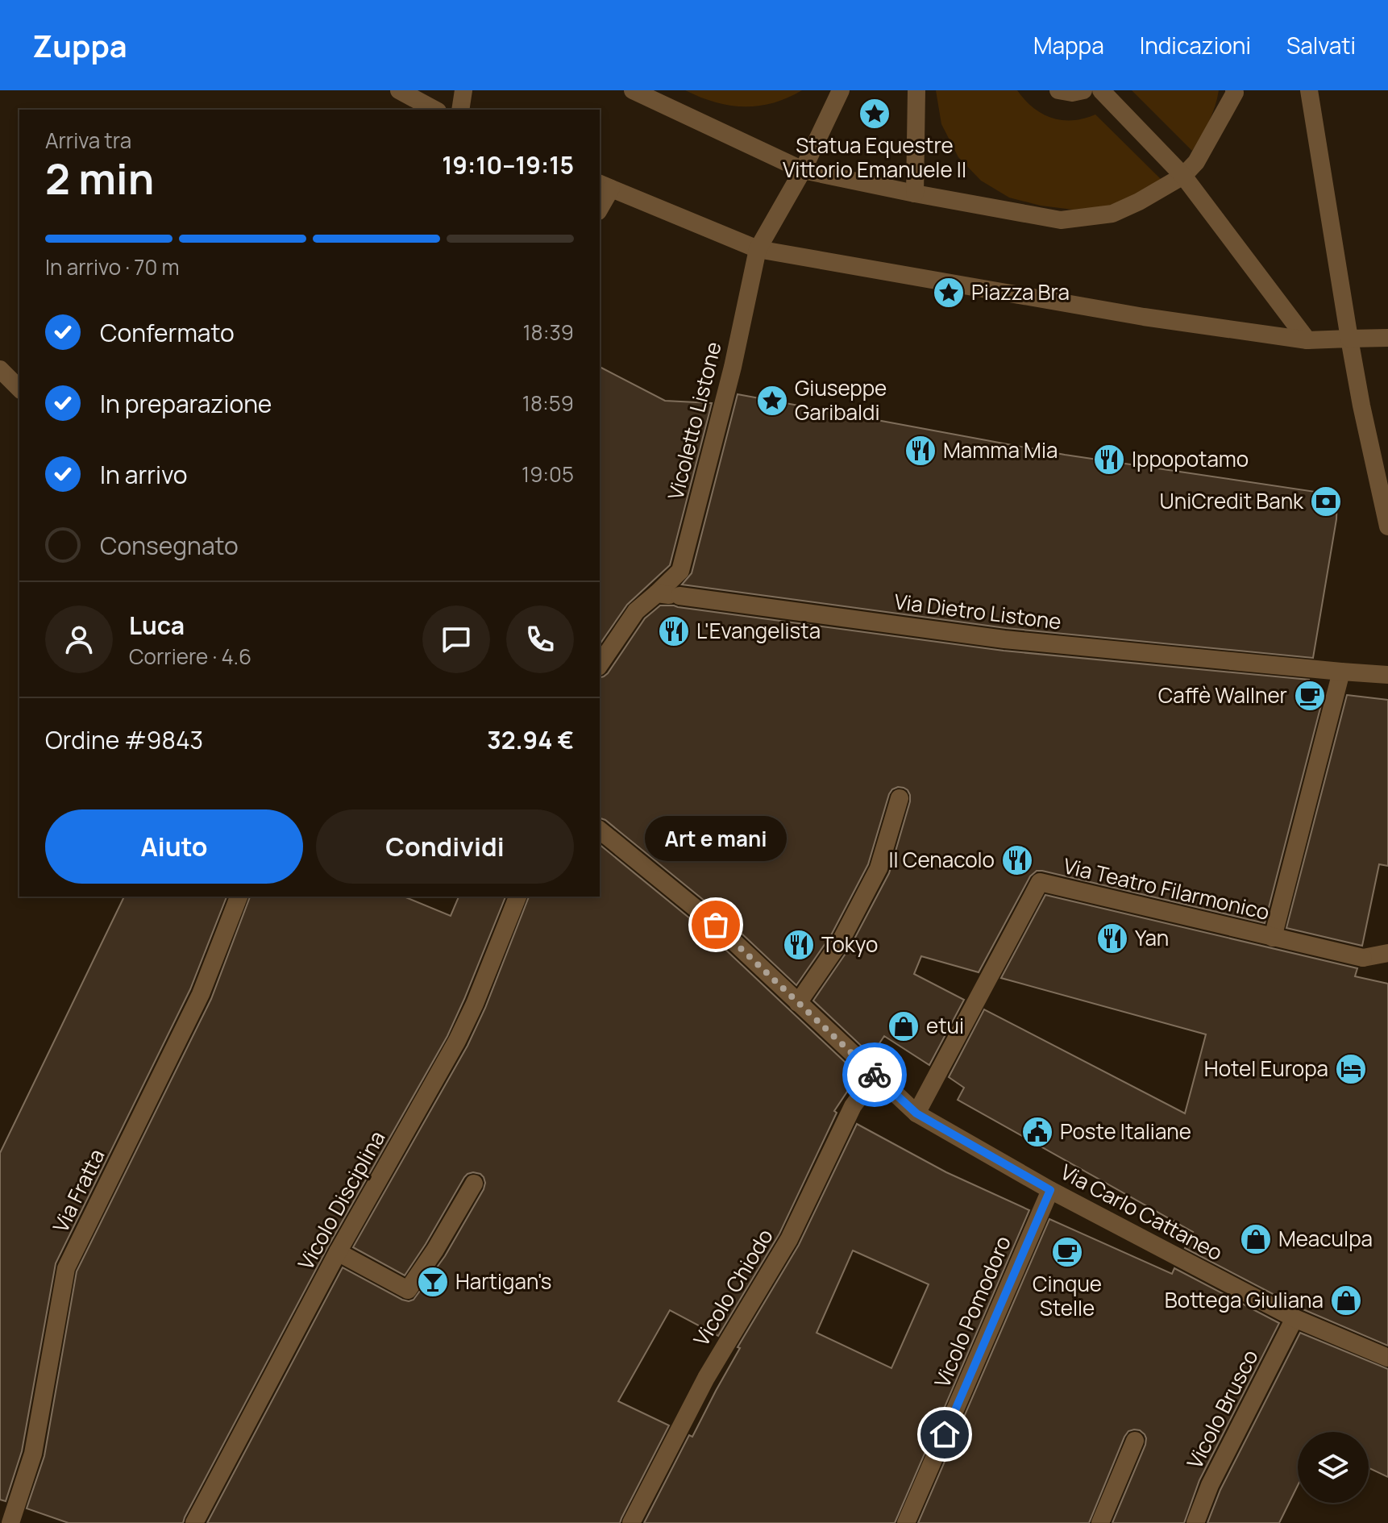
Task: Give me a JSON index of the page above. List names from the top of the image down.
{
  "streets": {
    "street": [
      "Vicoletto Listone",
      "Via Dietro Listone",
      "Via Teatro Filarmonico",
      "Via Fratta",
      "Vicolo Disciplina",
      "Via Carlo Cattaneo",
      "Vicolo Chiodo",
      "Vicolo Pomodoro",
      "Vicolo Brusco"
    ]
  },
  "crossings": [
    ["Vicoletto Listone", "Via Dietro Listone"],
    ["Via Teatro Filarmonico", "Via Carlo Cattaneo"],
    ["Via Carlo Cattaneo", "Vicolo Chiodo"],
    ["Via Carlo Cattaneo", "Vicolo Pomodoro"],
    ["Via Carlo Cattaneo", "Vicolo Brusco"]
  ],
  "places": {
    "place": ["Statua Equestre Vittorio Emanuele II", "Piazza Bra", "Giuseppe Garibaldi"],
    "restaurant": [
      "Mamma Mia",
      "Ippopotamo",
      "L'Evangelista",
      "Il Cenacolo",
      "Yan",
      "Tokyo"
    ],
    "bank": ["UniCredit Bank"],
    "cafe": ["Caffè Wallner", "Cinque Stelle"],
    "other": ["Art e mani"],
    "shop": ["etui", "Meaculpa", "Bottega Giuliana"],
    "hotel": ["Hotel Europa"],
    "public building": ["Poste Italiane"],
    "bar": ["Hartigan's"]
  },
  "page": {
    "header": "Zuppa",
    "nav": ["Mappa", "Indicazioni", "Salvati"],
    "heading": ["2 min", "Arriva tra", "19:10–19:15"],
    "panel": [
      "Luca",
      "Corriere · 4.6",
      "Ordine #9843",
      "32.94 €"
    ],
    "bar": "In arrivo · 70 m",
    "list": [
      ["Confermato", "18:39"],
      ["In preparazione", "18:59"],
      ["In arrivo", "19:05"],
      "Consegnato"
    ],
    "buttons": ["Aiuto", "Condividi"],
    "bubble": "Art e mani"
  }
}
